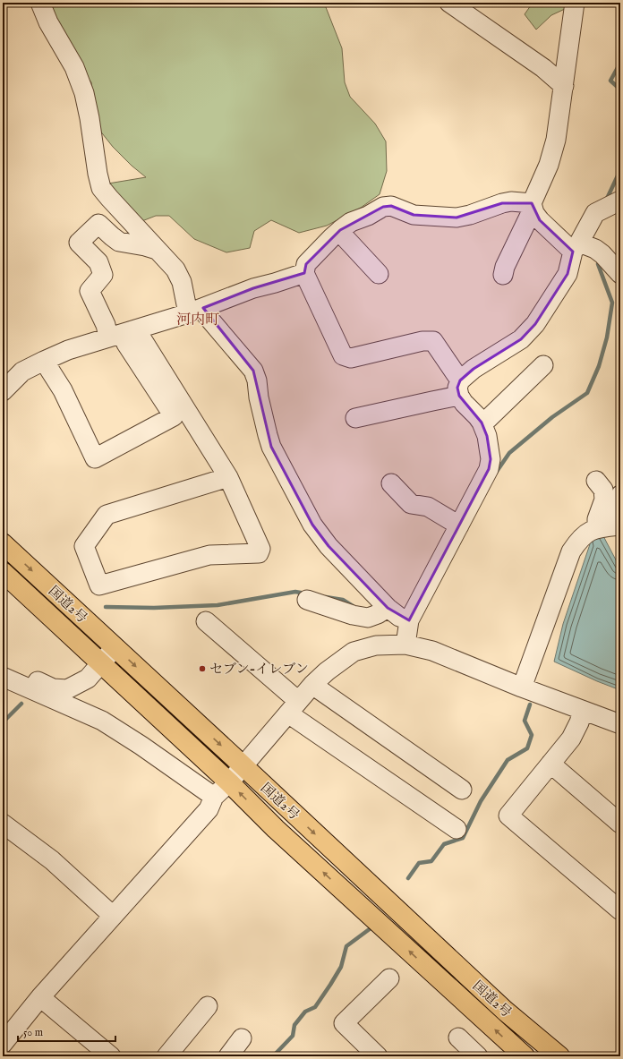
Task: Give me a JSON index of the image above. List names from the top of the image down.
{
  "streets": {
    "highway": ["国道2号"]
  },
  "districts": ["河内町"],
  "places": ["セブン-イレブン"],
  "scale_bar": "50 m"
}
